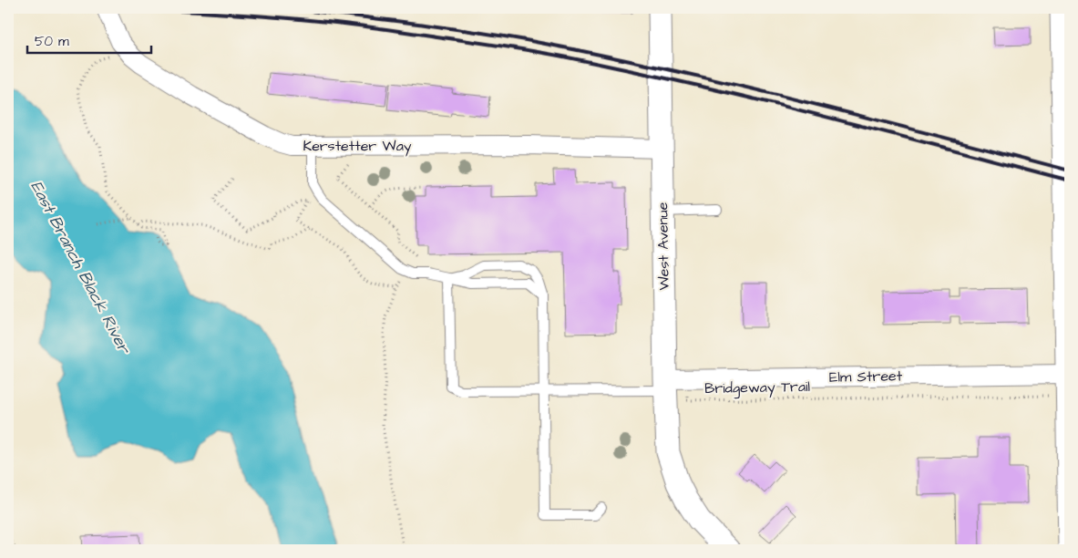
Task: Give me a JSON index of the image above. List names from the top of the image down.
{
  "streets": {
    "street": ["Kerstetter Way", "West Avenue", "Elm Street"],
    "path": ["Bridgeway Trail"]
  },
  "crossings": [
    ["Kerstetter Way", "West Avenue"],
    ["West Avenue", "Elm Street"],
    ["Elm Street", "Bridgeway Trail"]
  ],
  "water": ["East Branch Black River"],
  "scale_bar": "50 m"
}
